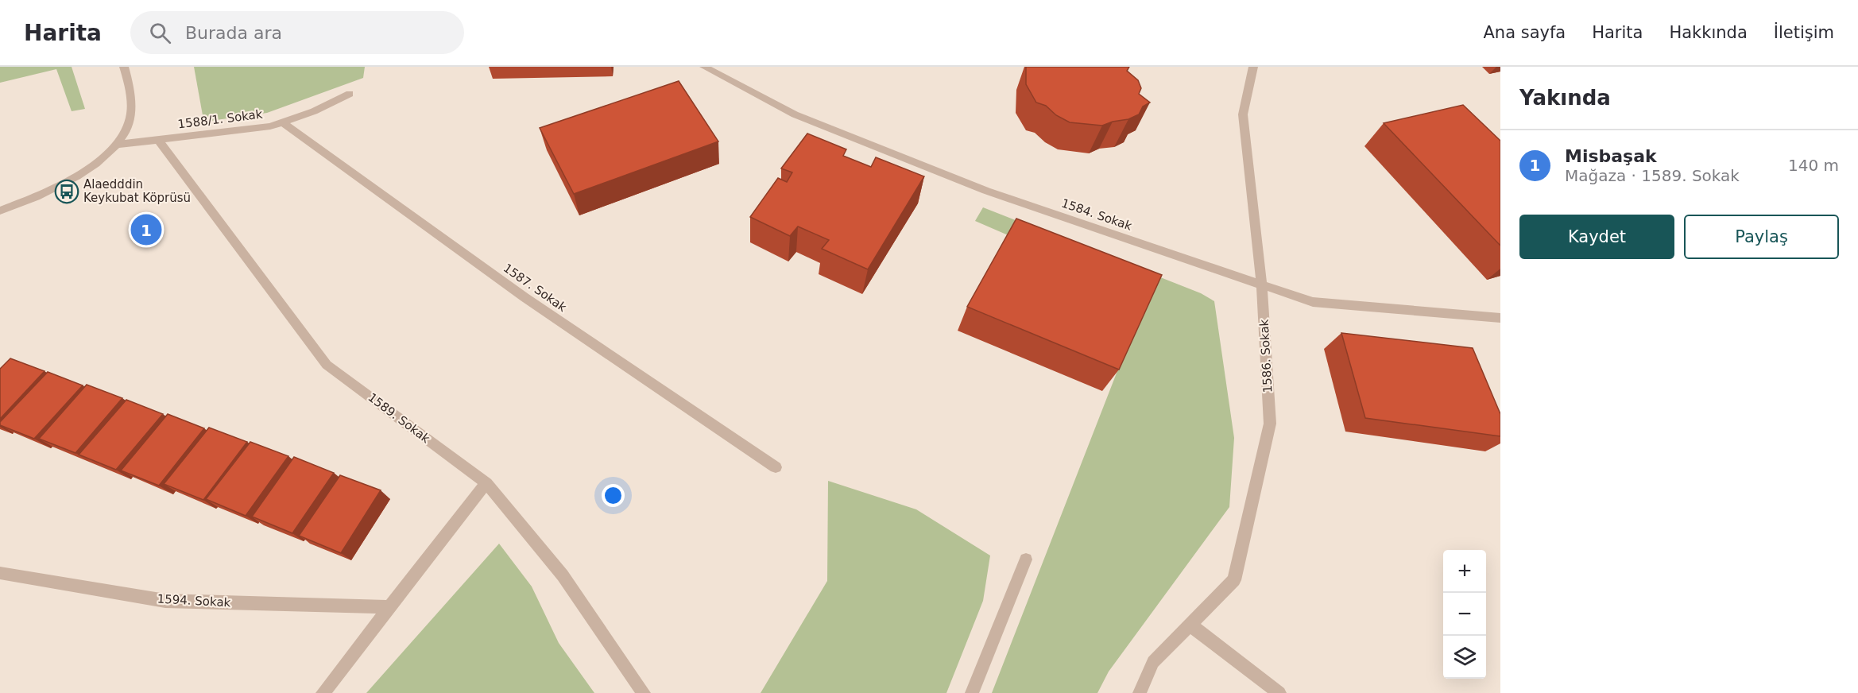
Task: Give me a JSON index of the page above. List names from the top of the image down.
{
  "streets": {
    "street": [
      "1588/1. Sokak",
      "1584. Sokak",
      "1587. Sokak",
      "1586. Sokak",
      "1589. Sokak",
      "1594. Sokak"
    ]
  },
  "crossings": [
    ["1588/1. Sokak", "1587. Sokak"],
    ["1588/1. Sokak", "1589. Sokak"],
    ["1584. Sokak", "1586. Sokak"]
  ],
  "places": {
    "bus stop": ["Alaedddin Keykubat Köprüsü"]
  },
  "page": {
    "header": "Harita",
    "search": "Burada ara",
    "nav": [
      "Ana sayfa",
      "Harita",
      "Hakkında",
      "İletişim"
    ],
    "heading": "Yakında",
    "list": [
      {
        "mark": "1",
        "name": "Misbaşak",
        "note": "Mağaza · 1589. Sokak",
        "value": "140 m"
      }
    ],
    "buttons": ["Kaydet", "Paylaş"],
    "pins": "1",
    "map_buttons": ["+", "−"]
  }
}
